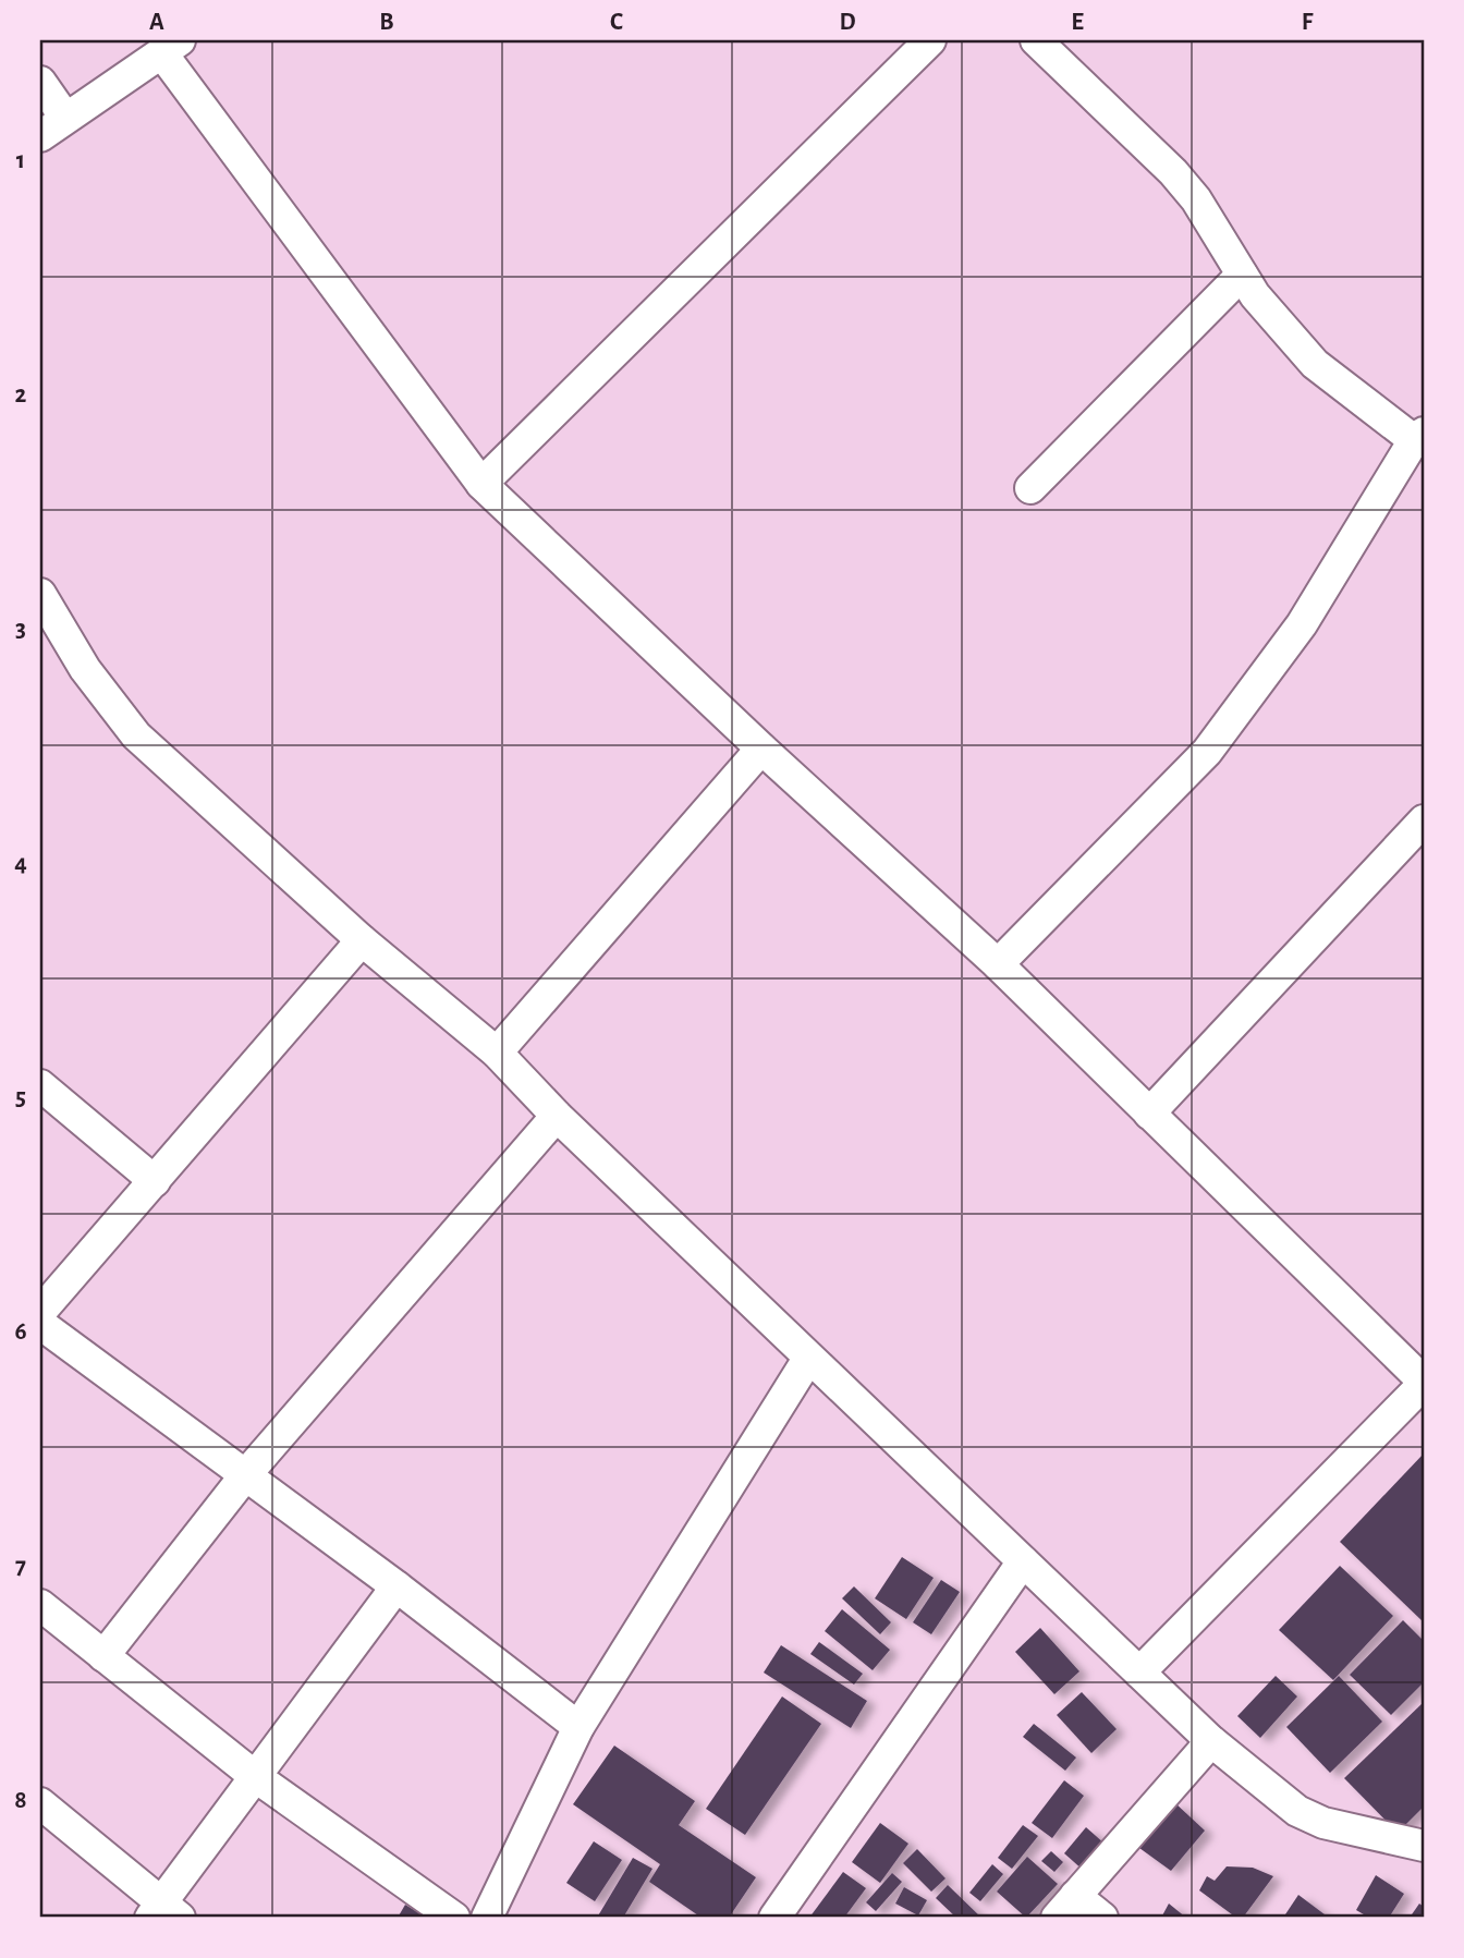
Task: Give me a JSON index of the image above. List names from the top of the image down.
{
  "grid": {
    "columns": [
      "A",
      "B",
      "C",
      "D",
      "E",
      "F"
    ],
    "rows": [
      "1",
      "2",
      "3",
      "4",
      "5",
      "6",
      "7",
      "8"
    ]
  }
}
